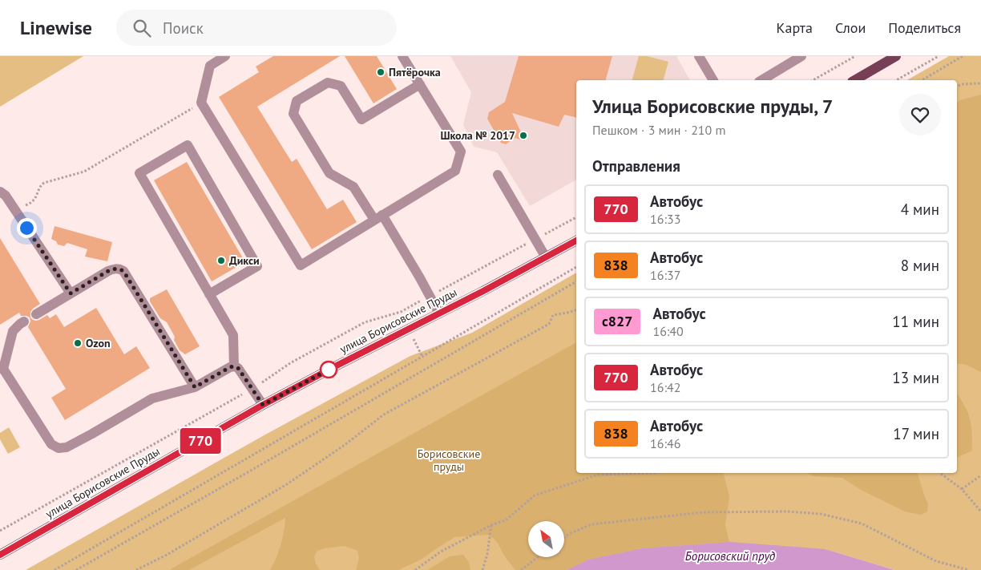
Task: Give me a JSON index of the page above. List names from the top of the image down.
{
  "streets": {
    "main road": ["улица Борисовские Пруды"]
  },
  "water": ["Борисовский пруд"],
  "parks": ["Борисовские пруды"],
  "places": [
    "Пятёрочка",
    "Школа № 2017",
    "Дикси",
    "Ozon"
  ],
  "lines": ["bus line 770"],
  "north": "top left",
  "page": {
    "header": "Linewise",
    "search": "Поиск",
    "nav": ["Карта", "Слои", "Поделиться"],
    "on_map": "770",
    "heading": [
      ["Улица Борисовские пруды, 7", "Пешком · 3 мин · 210 m"],
      "Отправления"
    ],
    "list": [
      {
        "mark": "770",
        "name": "Автобус",
        "note": "16:33",
        "value": "4 мин"
      },
      {
        "mark": "838",
        "name": "Автобус",
        "note": "16:37",
        "value": "8 мин"
      },
      {
        "mark": "с827",
        "name": "Автобус",
        "note": "16:40",
        "value": "11 мин"
      },
      {
        "mark": "770",
        "name": "Автобус",
        "note": "16:42",
        "value": "13 мин"
      },
      {
        "mark": "838",
        "name": "Автобус",
        "note": "16:46",
        "value": "17 мин"
      }
    ]
  }
}
